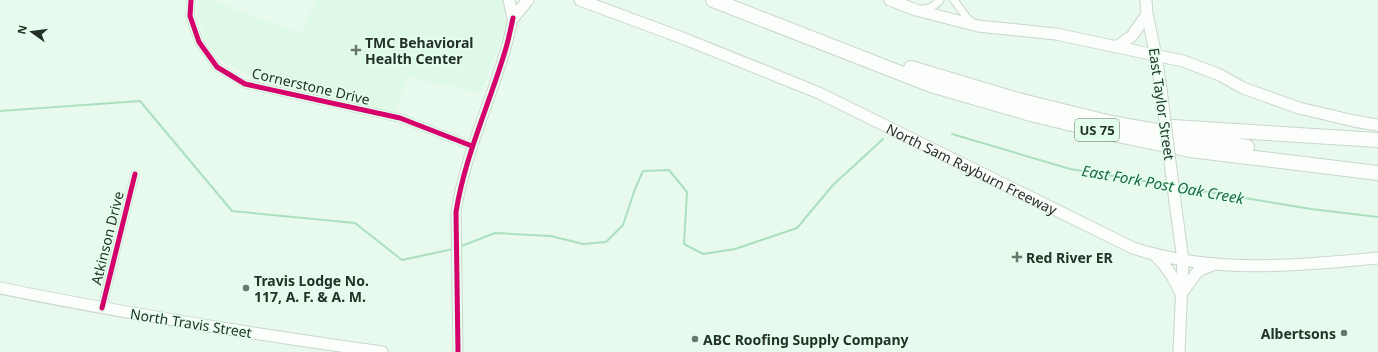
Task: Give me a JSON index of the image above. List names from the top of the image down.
{
  "streets": {
    "highway": ["US 75"],
    "main road": ["East Taylor Street", "North Sam Rayburn Freeway", "North Travis Street"],
    "street": ["Cornerstone Drive", "Atkinson Drive"]
  },
  "crossings": [
    ["East Taylor Street", "North Sam Rayburn Freeway"],
    ["Atkinson Drive", "North Travis Street"]
  ],
  "water": ["East Fork Post Oak Creek"],
  "places": {
    "health": ["TMC Behavioral Health Center", "Red River ER"],
    "other": ["Travis Lodge No. 117, A. F. & A. M.", "Albertsons", "ABC Roofing Supply Company"]
  },
  "north": "left"
}
